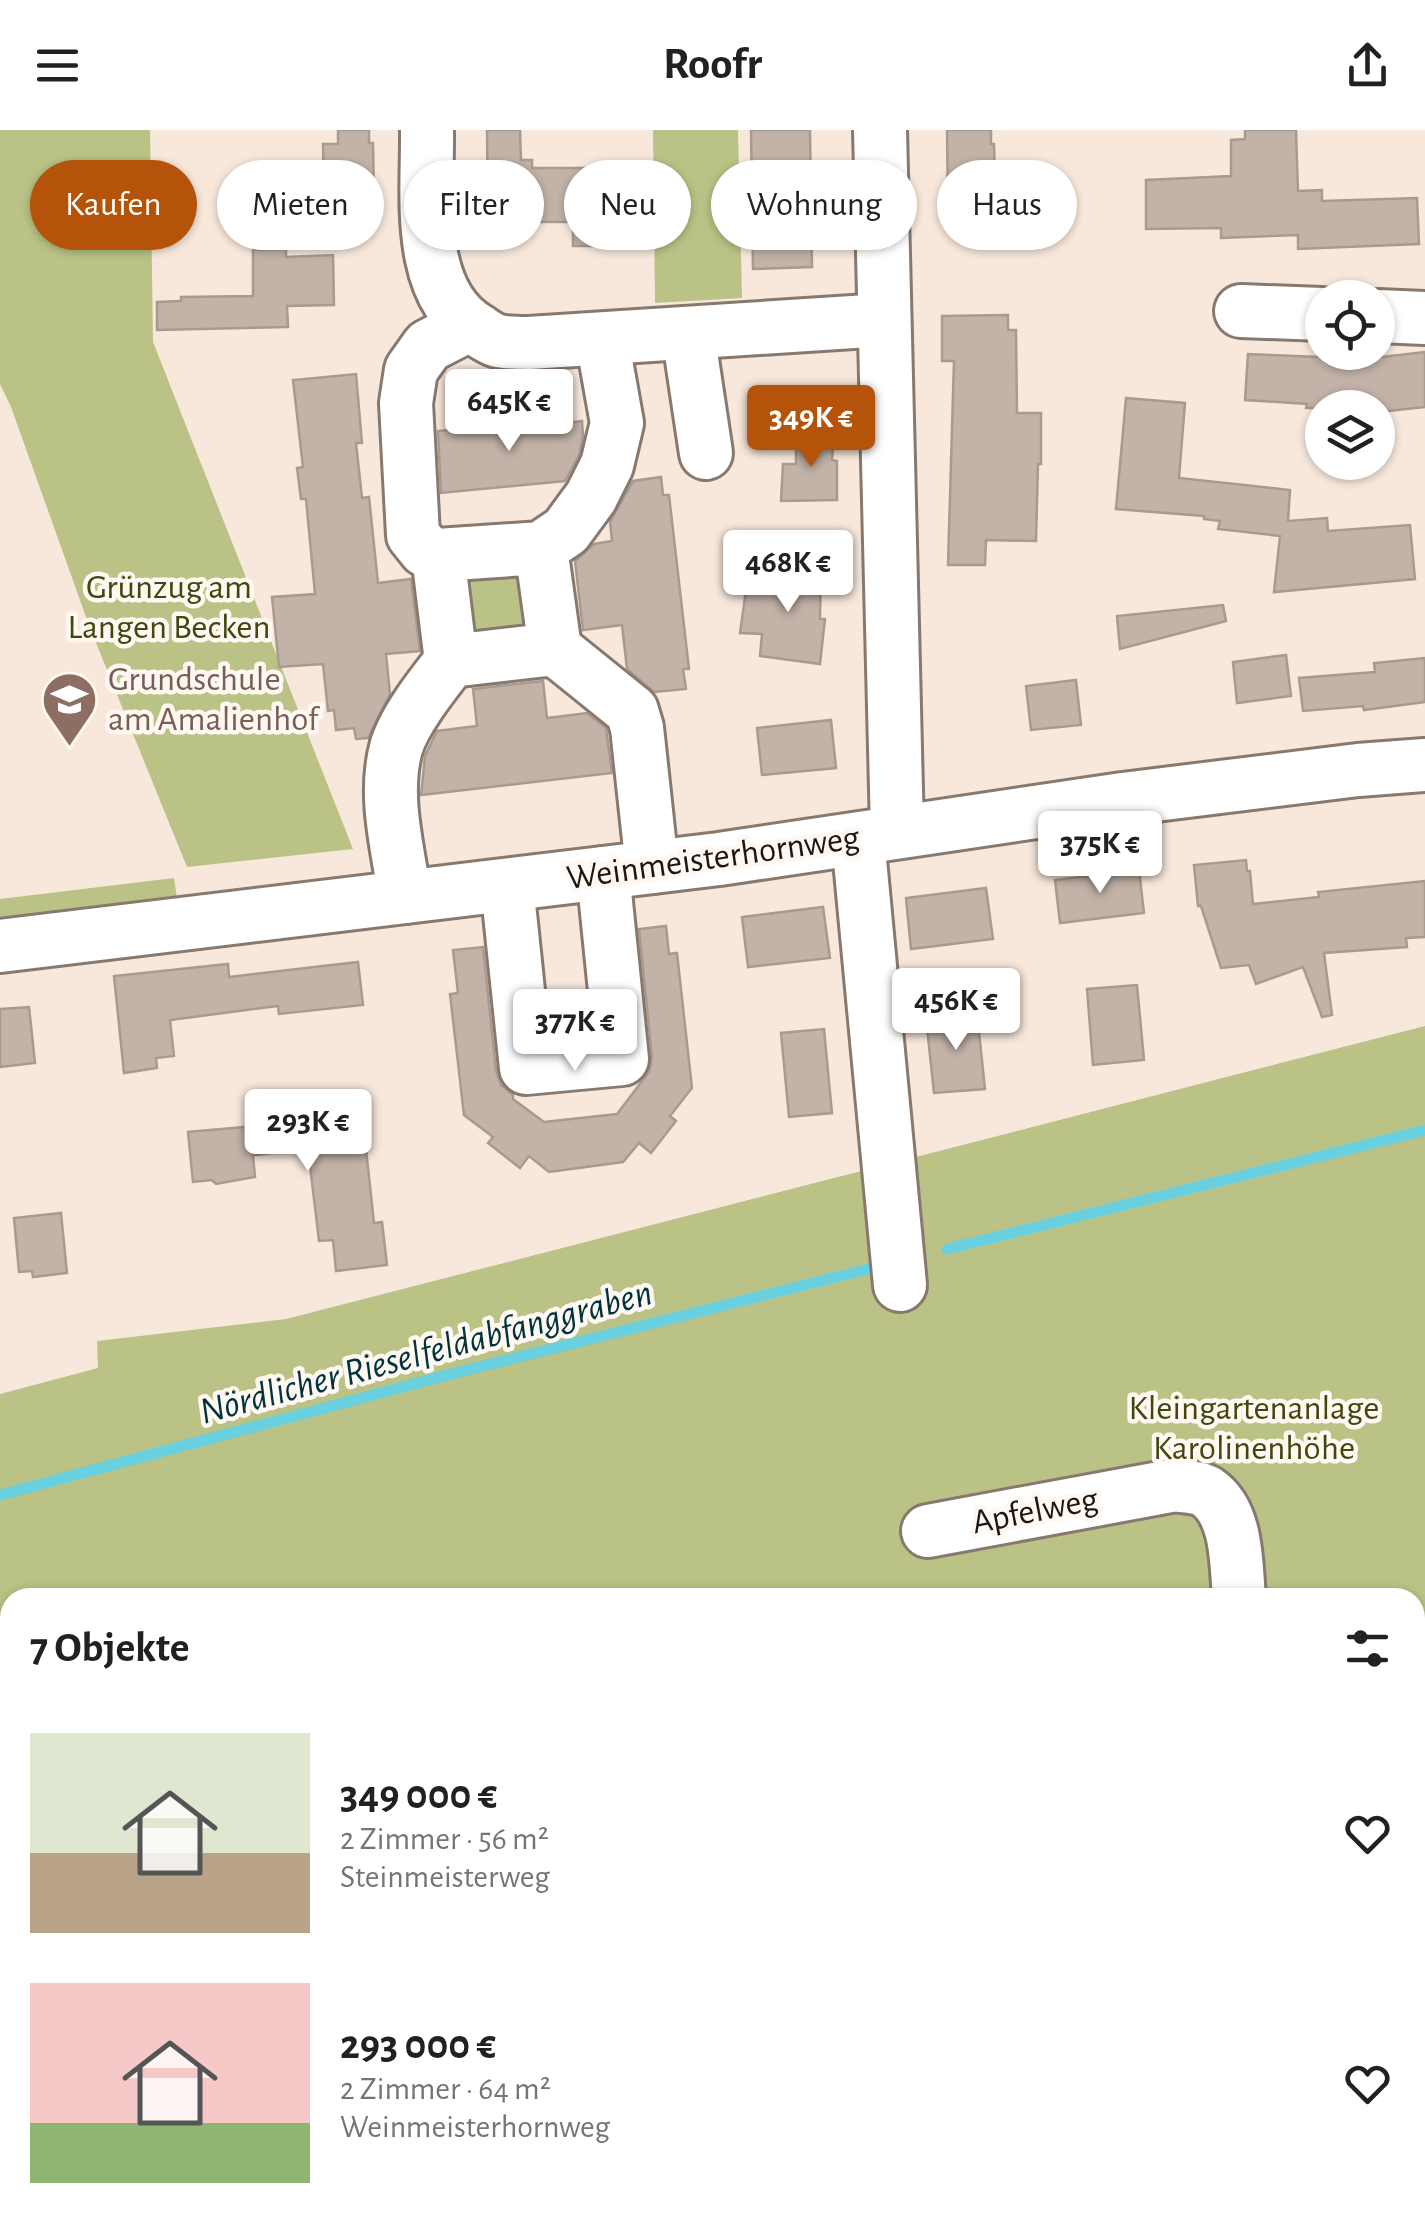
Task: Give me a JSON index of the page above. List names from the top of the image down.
{
  "streets": {
    "street": ["Weinmeisterhornweg", "Apfelweg"]
  },
  "water": ["Nördlicher Rieselfeldabfanggraben"],
  "parks": ["Grünzug am Langen Becken", "Kleingartenanlage Karolinenhöhe"],
  "places": {
    "school or university": ["Grundschule am Amalienhof"]
  },
  "page": {
    "header": "Roofr",
    "chip": [
      "Kaufen",
      "Mieten",
      "Filter",
      "Neu",
      "Wohnung",
      "Haus"
    ],
    "price": [
      "645K €",
      "349K €",
      "468K €",
      "375K €",
      "456K €",
      "377K €",
      "293K €"
    ],
    "heading": "7 Objekte",
    "list": [
      {
        "name": "349 000 €",
        "note": "2 Zimmer · 56 m² · Steinmeisterweg"
      },
      {
        "name": "293 000 €",
        "note": "2 Zimmer · 64 m² · Weinmeisterhornweg"
      }
    ]
  }
}
